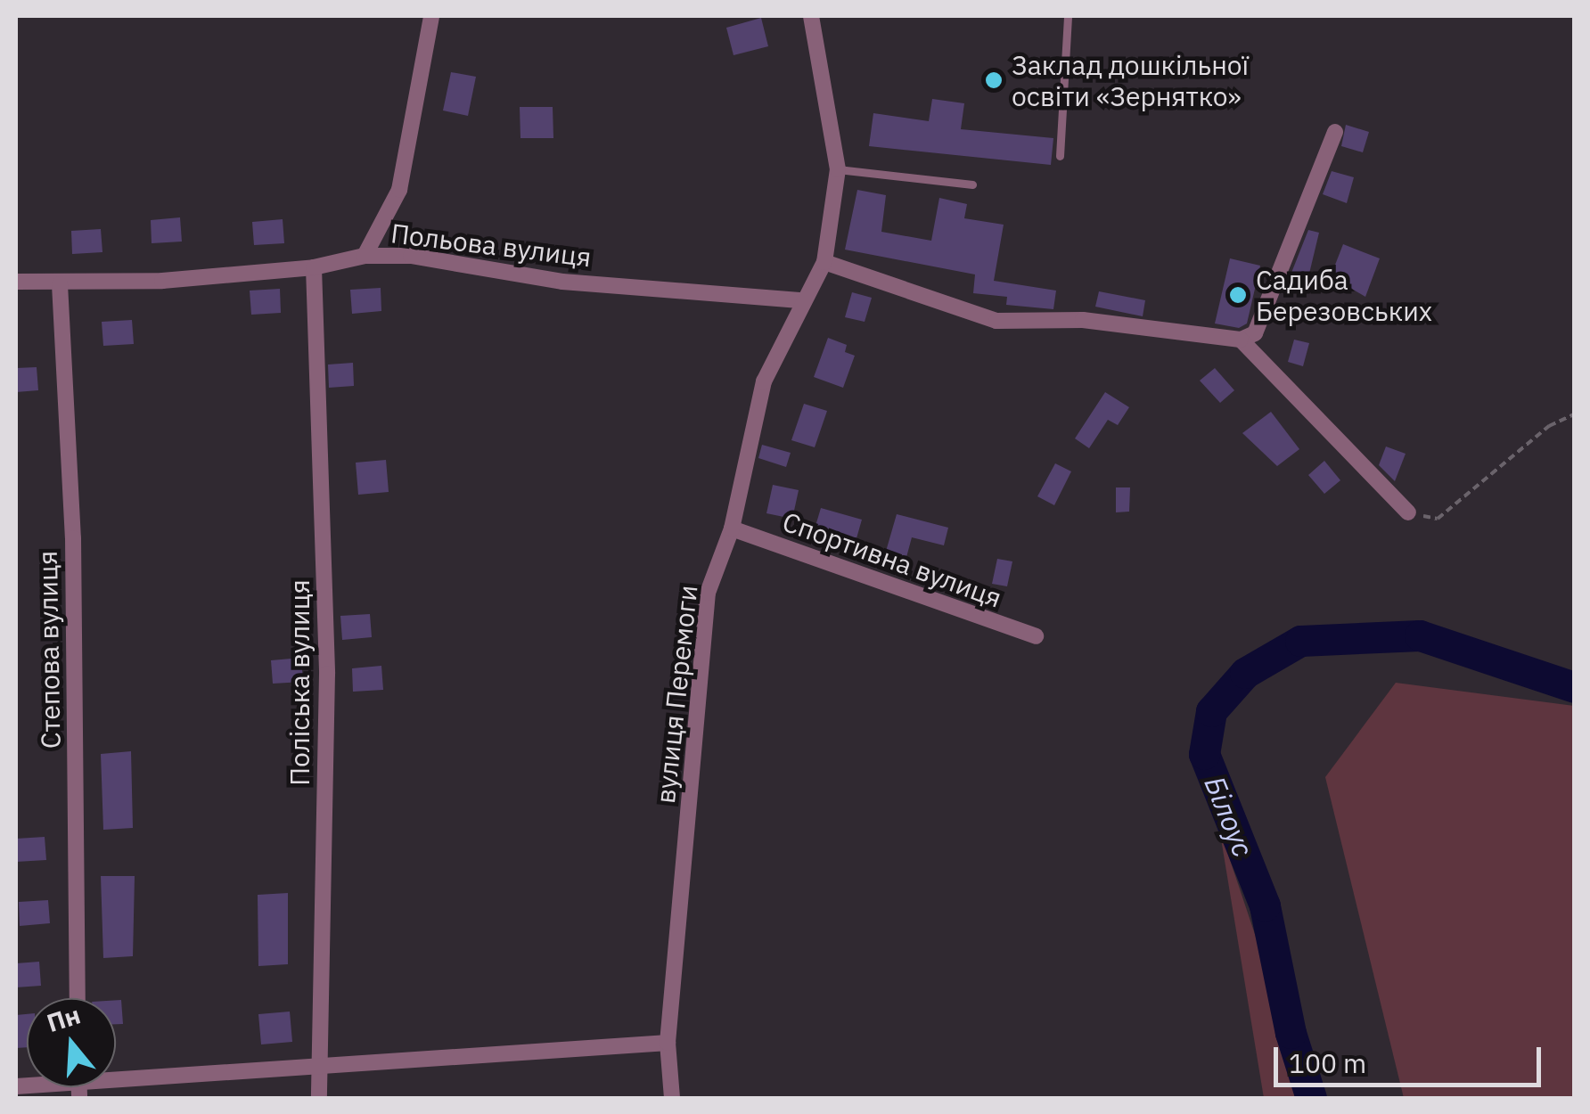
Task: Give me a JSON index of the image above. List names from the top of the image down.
{
  "streets": {
    "street": [
      "Польова вулиця",
      "Спортивна вулиця",
      "Степова вулиця",
      "Поліська вулиця",
      "вулиця Перемоги"
    ]
  },
  "crossings": [
    ["Польова вулиця", "Степова вулиця"],
    ["Польова вулиця", "Поліська вулиця"],
    ["Польова вулиця", "вулиця Перемоги"],
    ["Спортивна вулиця", "вулиця Перемоги"]
  ],
  "water": ["Білоус"],
  "places": ["Заклад дошкільної освіти «Зернятко»", "Садиба Березовських"],
  "scale_bar": "100 m",
  "north": "top"
}
